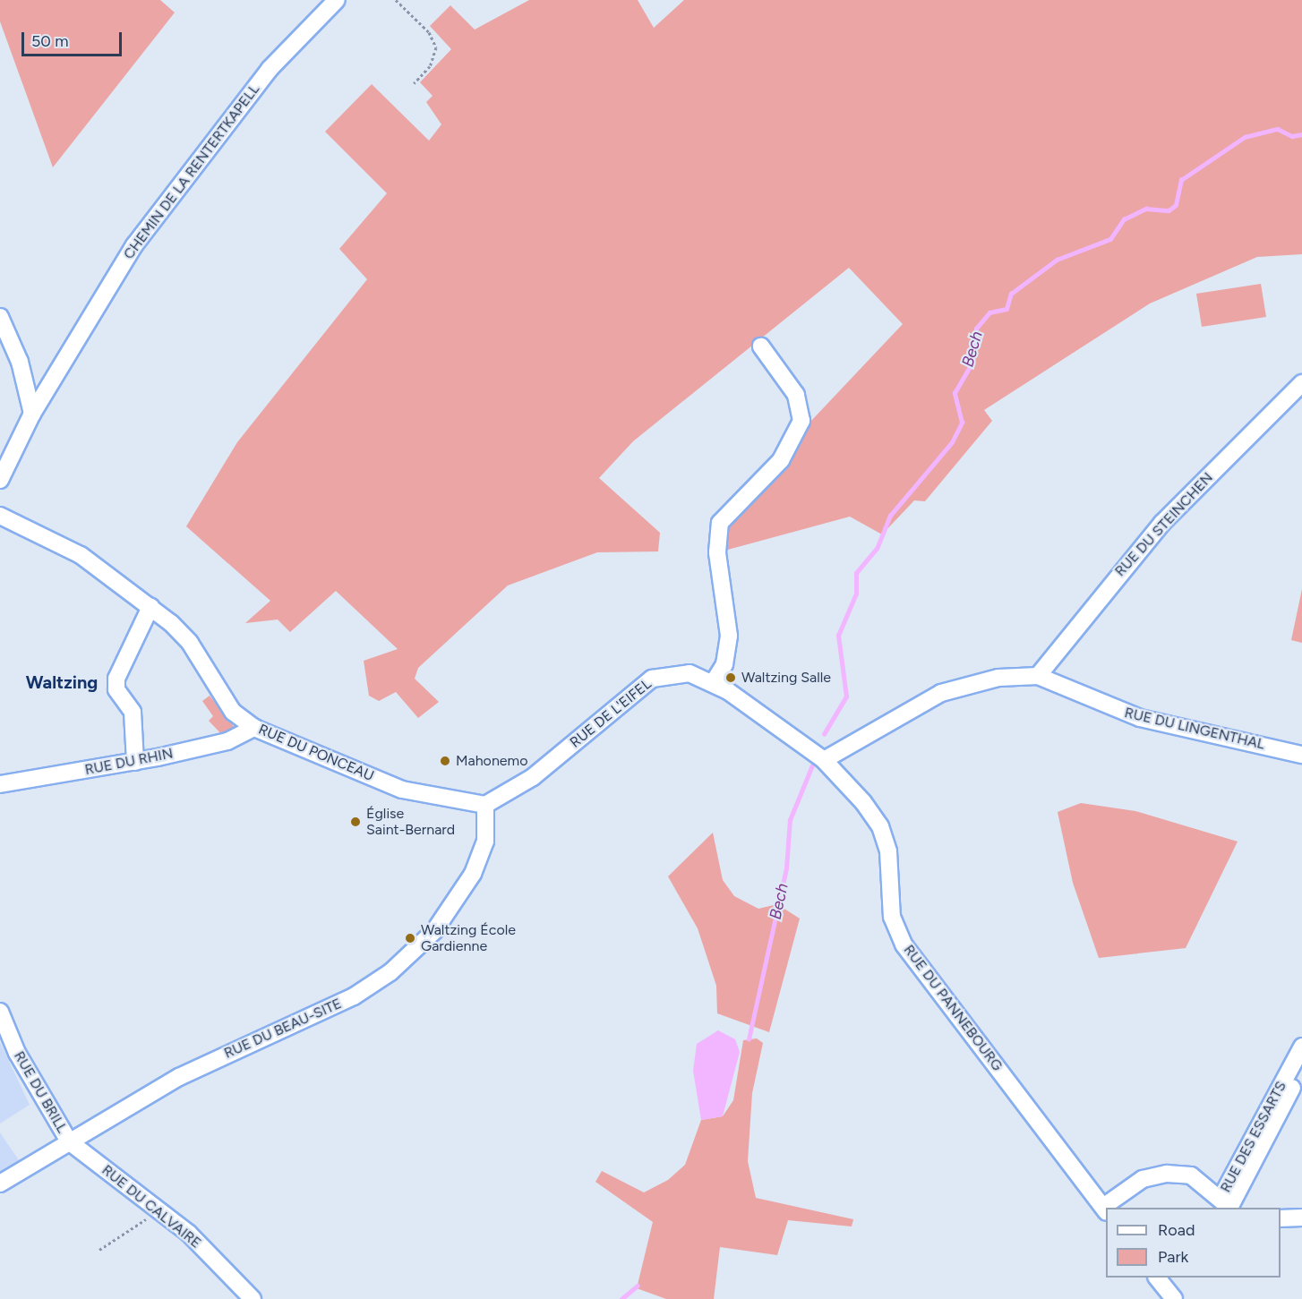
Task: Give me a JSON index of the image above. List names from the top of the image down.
{
  "streets": {
    "street": [
      "CHEMIN DE LA RENTERTKAPELL",
      "RUE DU STEINCHEN",
      "RUE DE L'EIFEL",
      "RUE DU LINGENTHAL",
      "RUE DU PONCEAU",
      "RUE DU RHIN",
      "RUE DU PANNEBOURG",
      "RUE DU BEAU-SITE",
      "RUE DU BRILL",
      "RUE DES ESSARTS",
      "RUE DU CALVAIRE"
    ]
  },
  "crossings": [
    ["RUE DU STEINCHEN", "RUE DU LINGENTHAL"],
    ["RUE DE L'EIFEL", "RUE DU LINGENTHAL"],
    ["RUE DE L'EIFEL", "RUE DU PONCEAU"],
    ["RUE DE L'EIFEL", "RUE DU PANNEBOURG"],
    ["RUE DE L'EIFEL", "RUE DU BEAU-SITE"],
    ["RUE DU LINGENTHAL", "RUE DU PANNEBOURG"],
    ["RUE DU PONCEAU", "RUE DU RHIN"],
    ["RUE DU PONCEAU", "RUE DU BEAU-SITE"],
    ["RUE DU BEAU-SITE", "RUE DU BRILL"],
    ["RUE DU BEAU-SITE", "RUE DU CALVAIRE"],
    ["RUE DU BRILL", "RUE DU CALVAIRE"]
  ],
  "districts": ["Waltzing"],
  "water": ["Bech"],
  "places": [
    "Waltzing Salle",
    "Mahonemo",
    "Église Saint-Bernard",
    "Waltzing École Gardienne"
  ],
  "legend": ["Road", "Park"],
  "scale_bar": "50 m"
}
